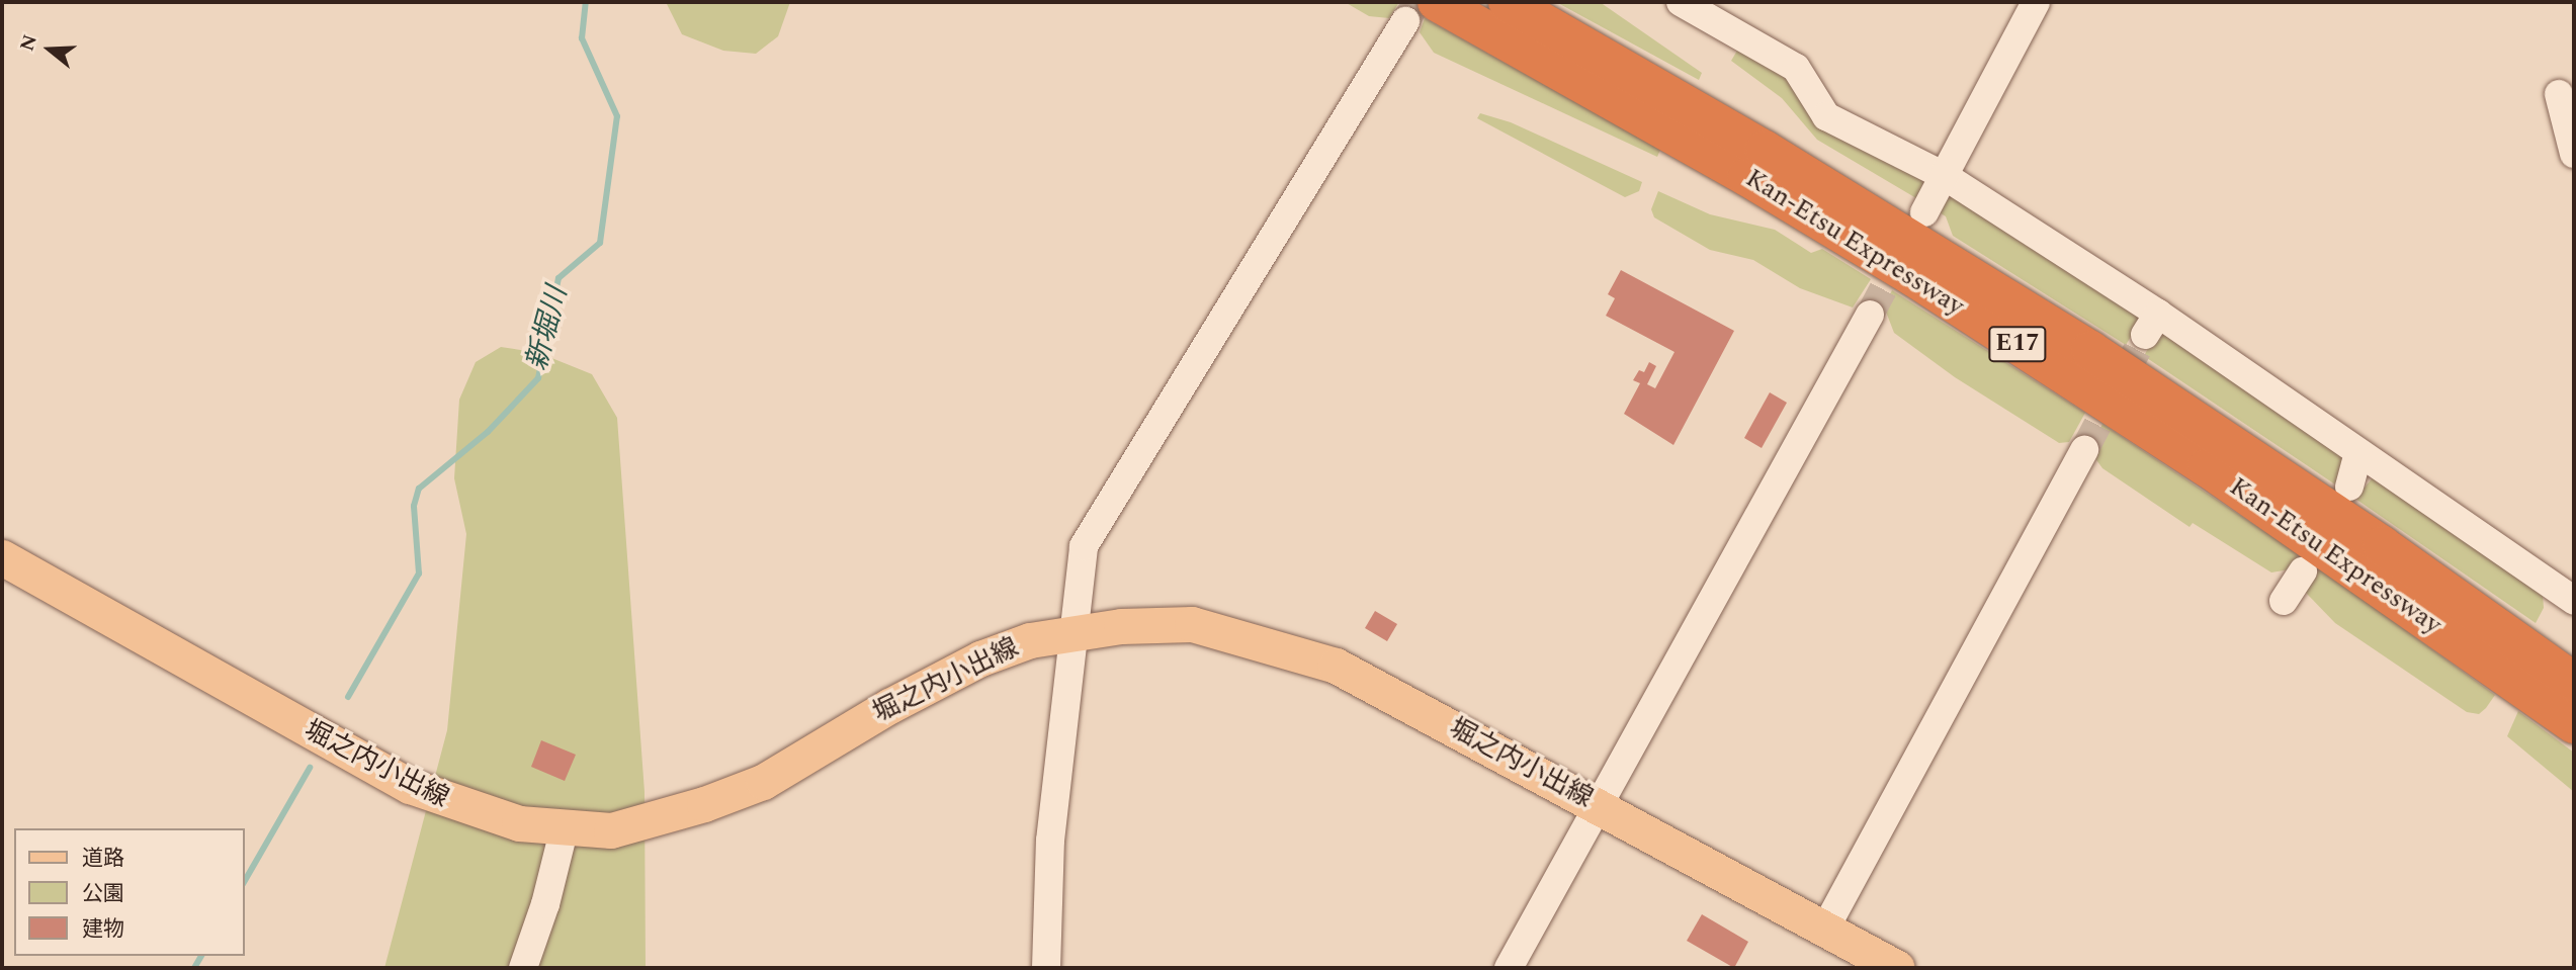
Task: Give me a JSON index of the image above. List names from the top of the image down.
{
  "streets": {
    "highway": ["Kan-Etsu Expressway", "E17"],
    "main road": ["堀之内小出線"]
  },
  "water": ["新堀川"],
  "legend": ["道路", "公園", "建物"],
  "north": "left"
}
